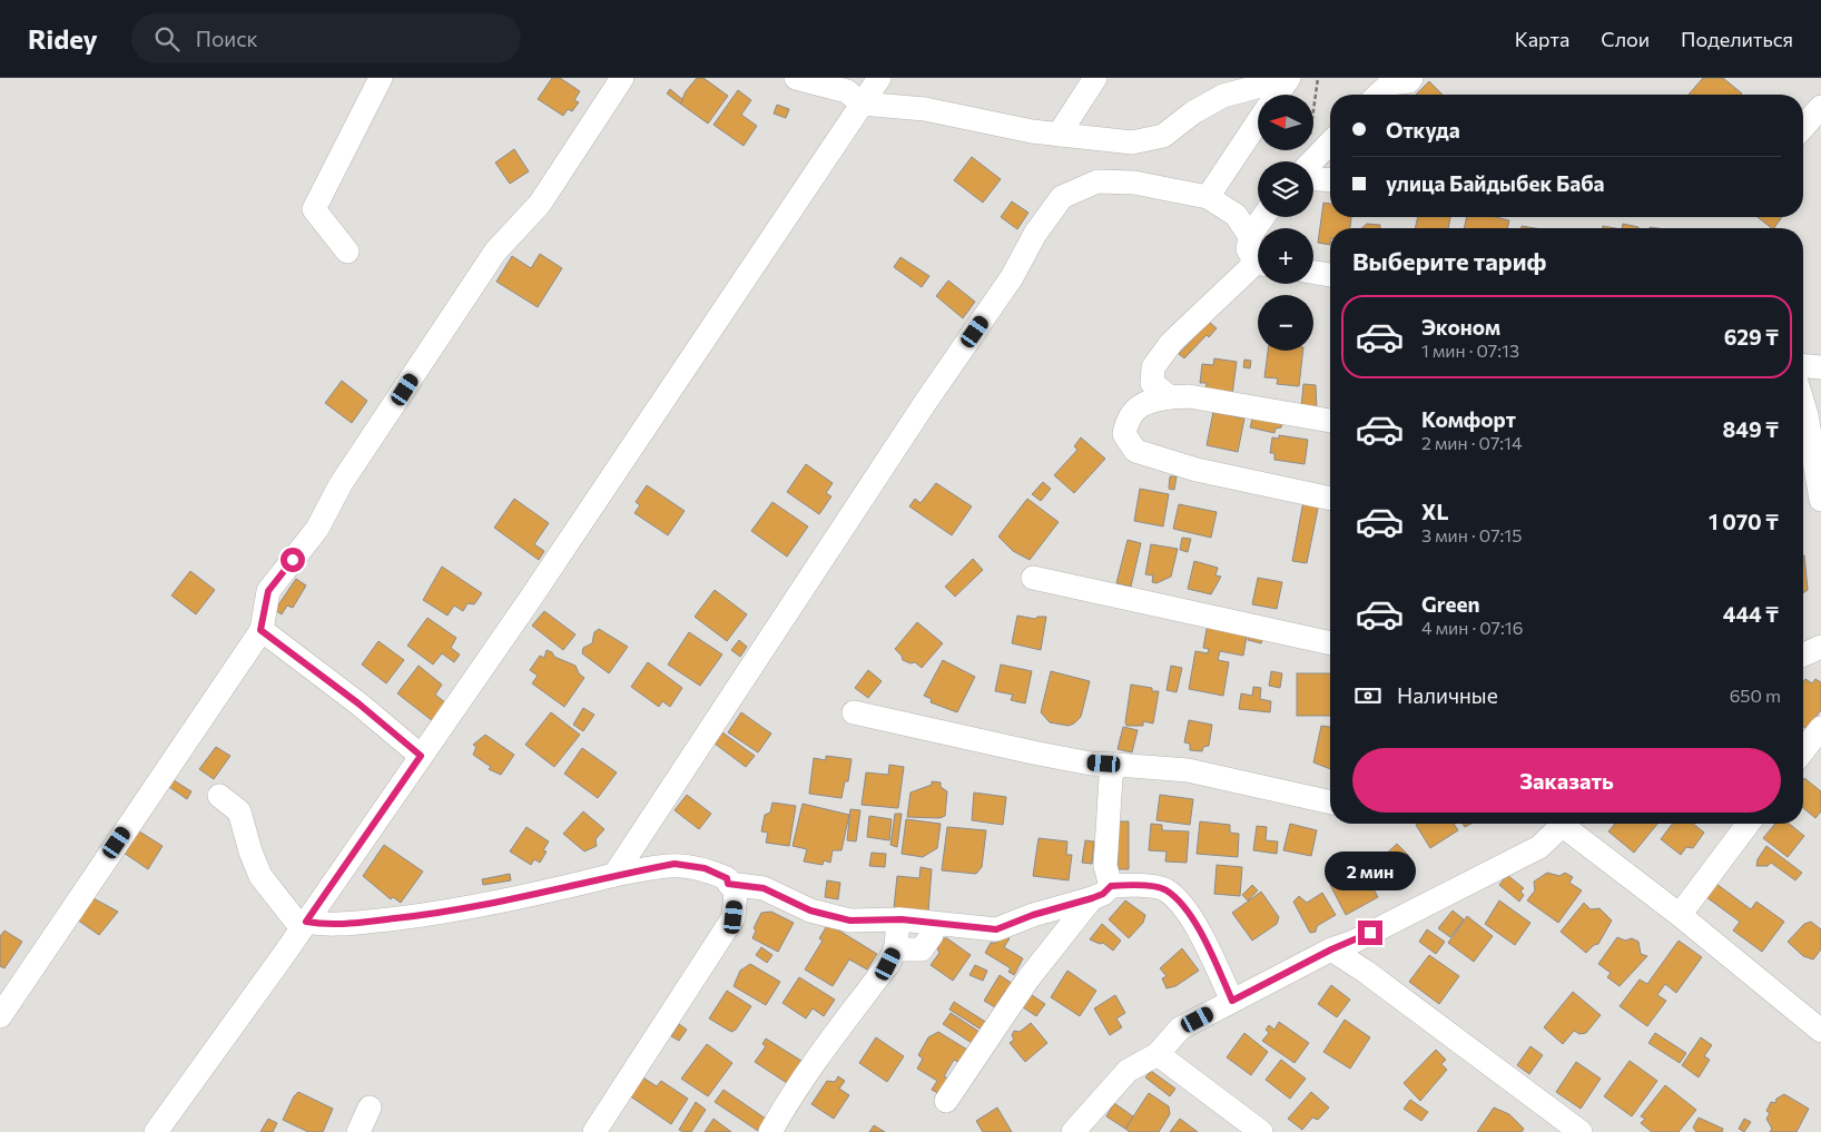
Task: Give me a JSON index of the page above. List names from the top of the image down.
{
  "north": "left",
  "page": {
    "header": "Ridey",
    "search": "Поиск",
    "nav": ["Карта", "Слои", "Поделиться"],
    "map_buttons": ["+", "−"],
    "banner": ["Откуда", "улица Байдыбек Баба"],
    "heading": "Выберите тариф",
    "list": [
      {
        "name": "Эконом",
        "note": "1 мин · 07:13",
        "value": "629 ₸"
      },
      {
        "name": "Комфорт",
        "note": "2 мин · 07:14",
        "value": "849 ₸"
      },
      {
        "name": "XL",
        "note": "3 мин · 07:15",
        "value": "1 070 ₸"
      },
      {
        "name": "Green",
        "note": "4 мин · 07:16",
        "value": "444 ₸"
      }
    ],
    "pay": ["Наличные", "650 m"],
    "buttons": "Заказать",
    "bubble": "2 мин"
  }
}
